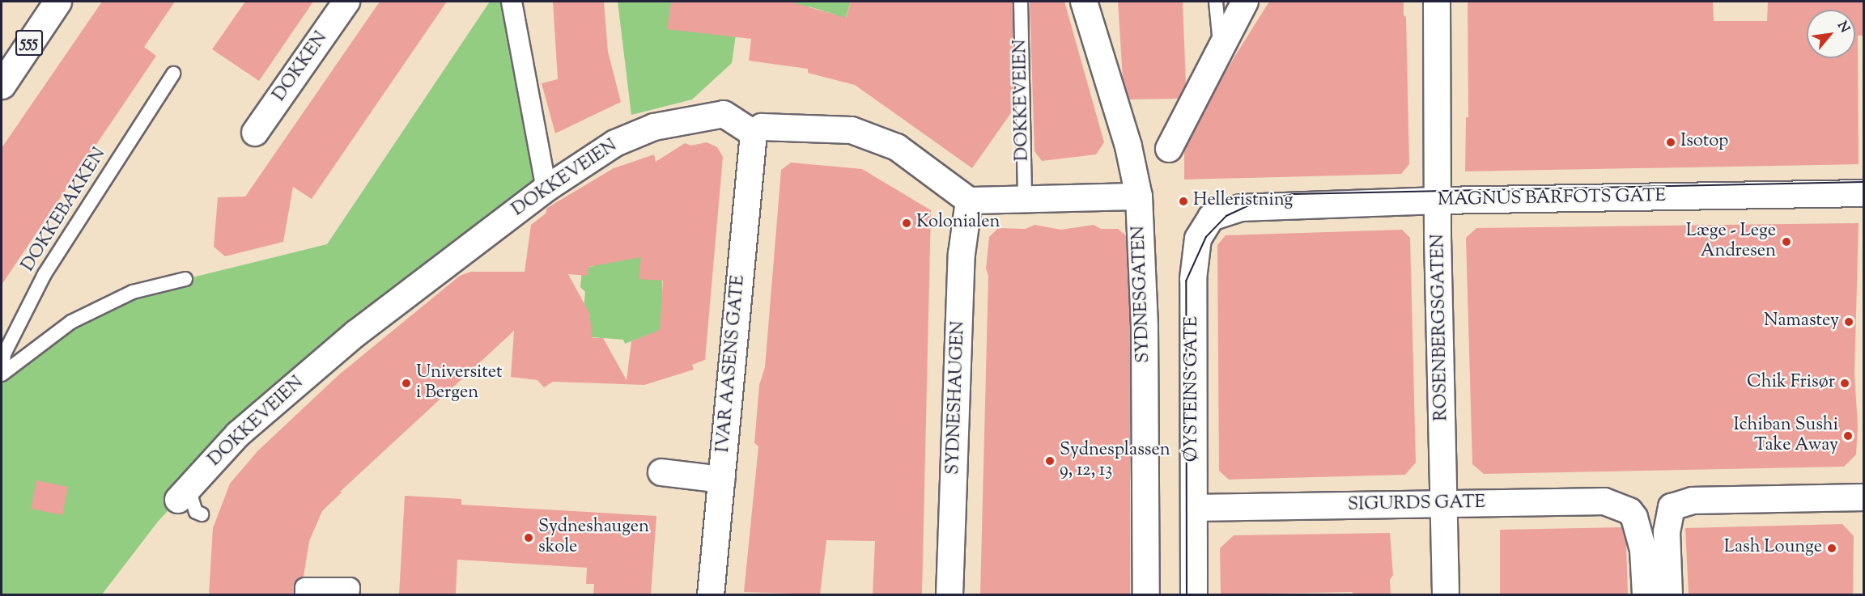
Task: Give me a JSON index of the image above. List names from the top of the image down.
{
  "streets": {
    "highway": ["555"],
    "street": [
      "DOKKEN",
      "DOKKEVEIEN",
      "MAGNUS BARFOTS GATE",
      "SYDNESGATEN",
      "ROSENBERGSGATEN",
      "IVAR AASENS GATE",
      "ØYSTEINS GATE",
      "SYDNESHAUGEN",
      "SIGURDS GATE"
    ],
    "lane": ["DOKKEBAKKEN"]
  },
  "crossings": [
    ["DOKKEVEIEN", "IVAR AASENS GATE"],
    ["MAGNUS BARFOTS GATE", "ROSENBERGSGATEN"],
    ["MAGNUS BARFOTS GATE", "ØYSTEINS GATE"],
    ["ROSENBERGSGATEN", "SIGURDS GATE"],
    ["ØYSTEINS GATE", "SIGURDS GATE"]
  ],
  "places": [
    "Isotop",
    "Helleristning",
    "Kolonialen",
    "Læge - Lege Andresen",
    "Namastey",
    "Universitet i Bergen",
    "Chik Frisør",
    "Ichiban Sushi Take Away",
    "Sydnesplassen 9, 12, 13",
    "Sydneshaugen skole",
    "Lash Lounge"
  ],
  "north": "top right"
}
